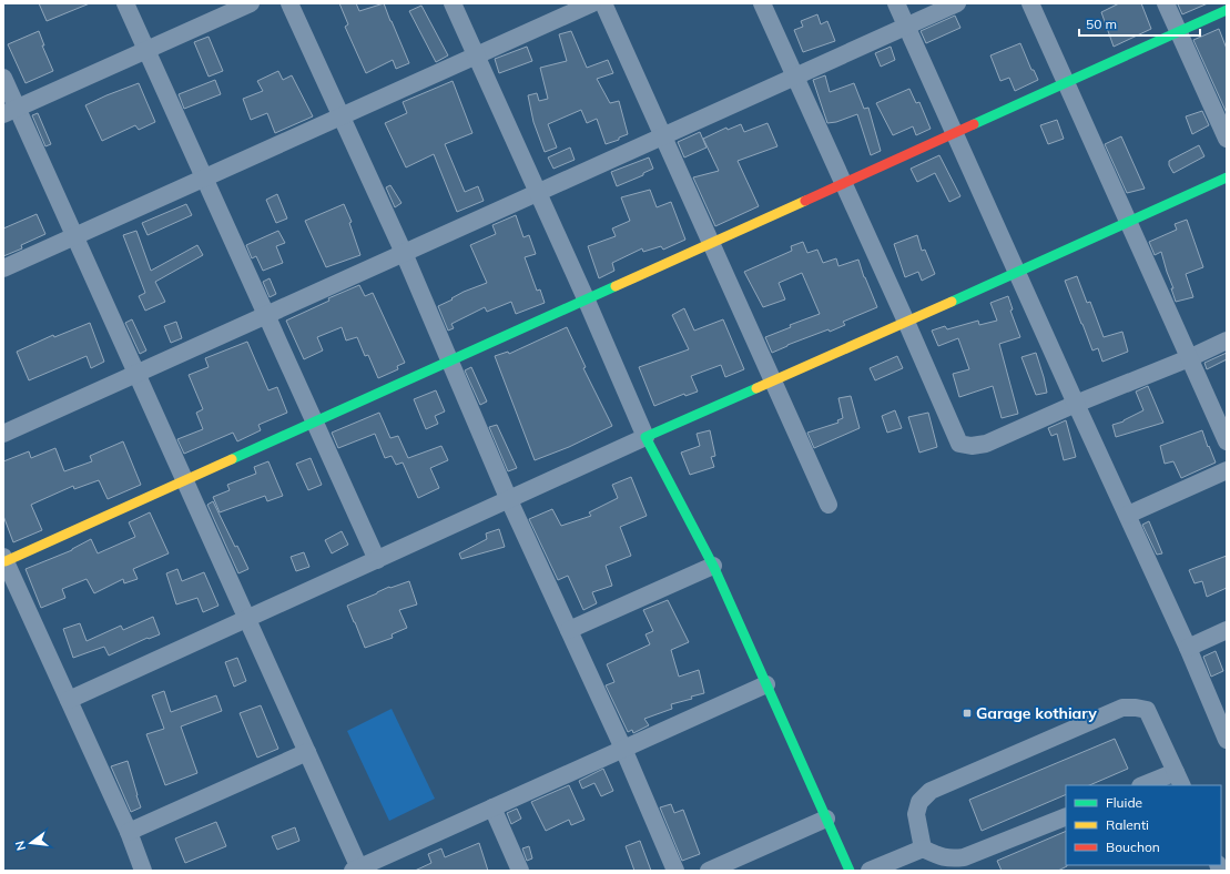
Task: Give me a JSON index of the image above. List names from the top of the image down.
{
  "places": {
    "transit": ["Garage kothiary"]
  },
  "legend": ["Fluide", "Ralenti", "Bouchon"],
  "scale_bar": "50 m",
  "north": "left"
}
